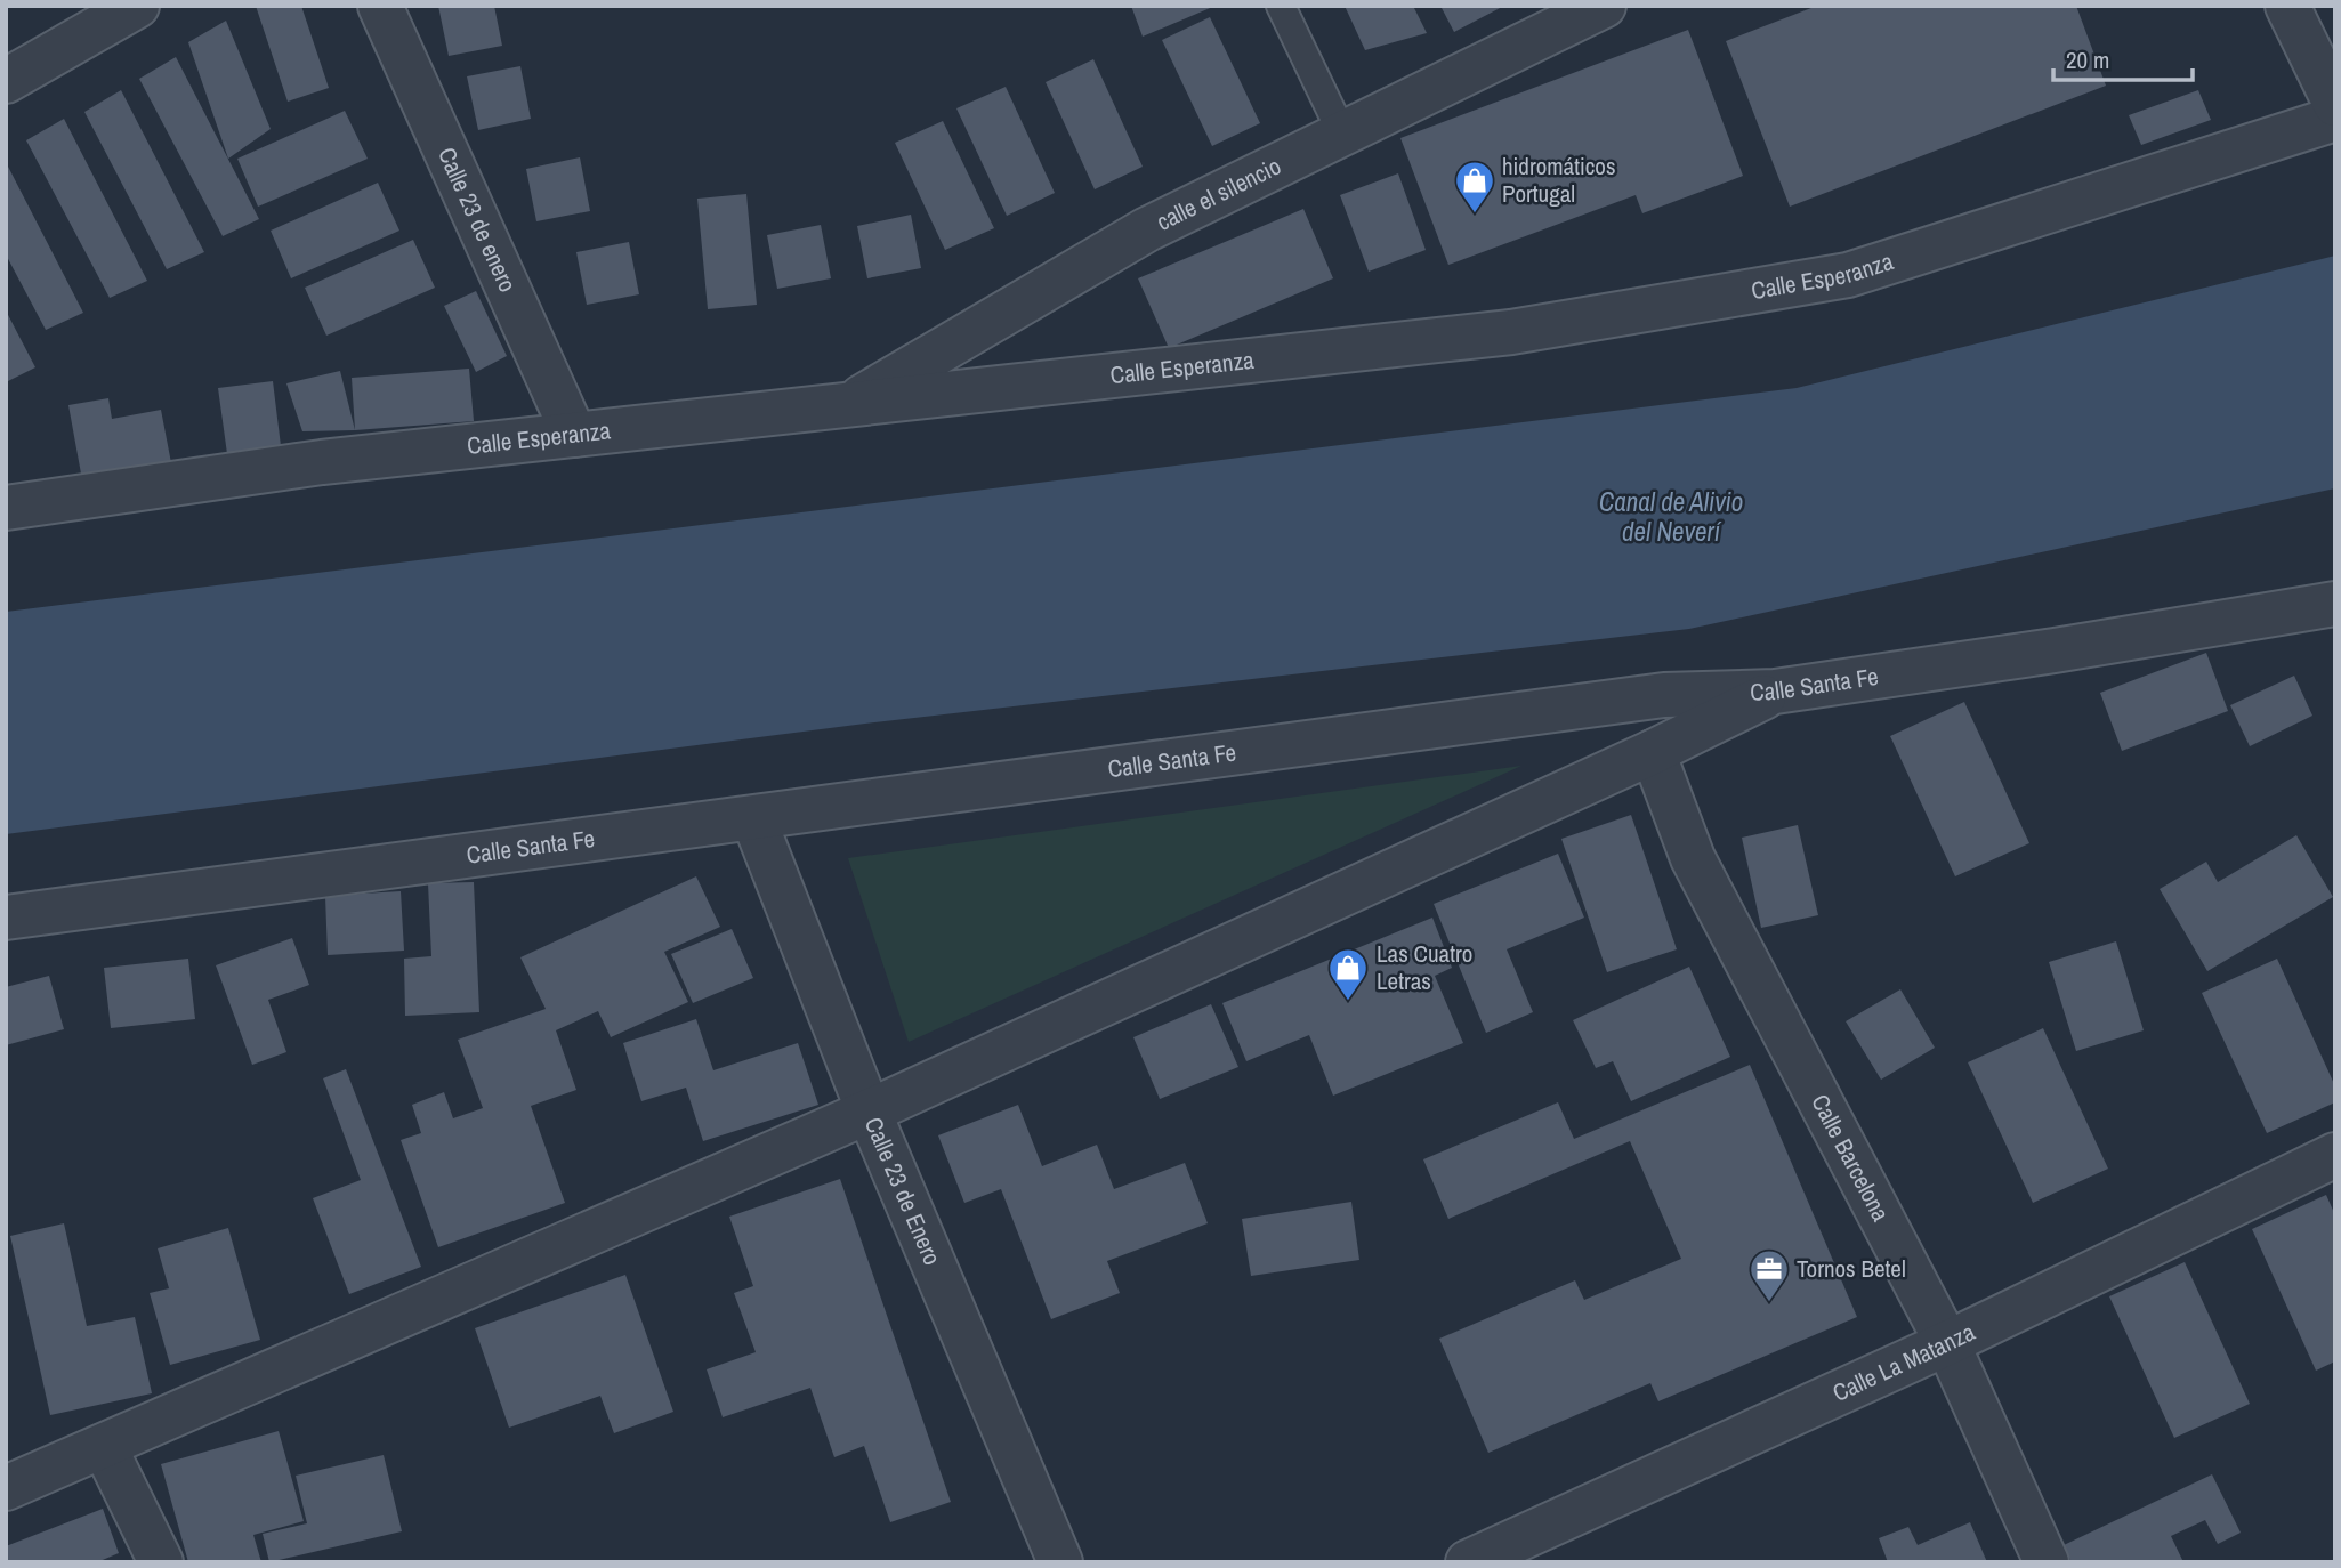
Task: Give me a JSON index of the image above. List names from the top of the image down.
{
  "streets": {
    "street": [
      "calle el silencio",
      "Calle 23 de enero",
      "Calle Esperanza",
      "Calle Santa Fe",
      "Calle Barcelona",
      "Calle 23 de Enero",
      "Calle La Matanza"
    ]
  },
  "crossings": [
    ["calle el silencio", "Calle Esperanza"],
    ["Calle 23 de enero", "Calle Esperanza"],
    ["Calle Santa Fe", "Calle 23 de Enero"],
    ["Calle Barcelona", "Calle La Matanza"]
  ],
  "water": ["Canal de Alivio del Neverí"],
  "places": {
    "shop": ["hidromáticos Portugal", "Las Cuatro Letras"],
    "office": ["Tornos Betel"]
  },
  "scale_bar": "20 m"
}
